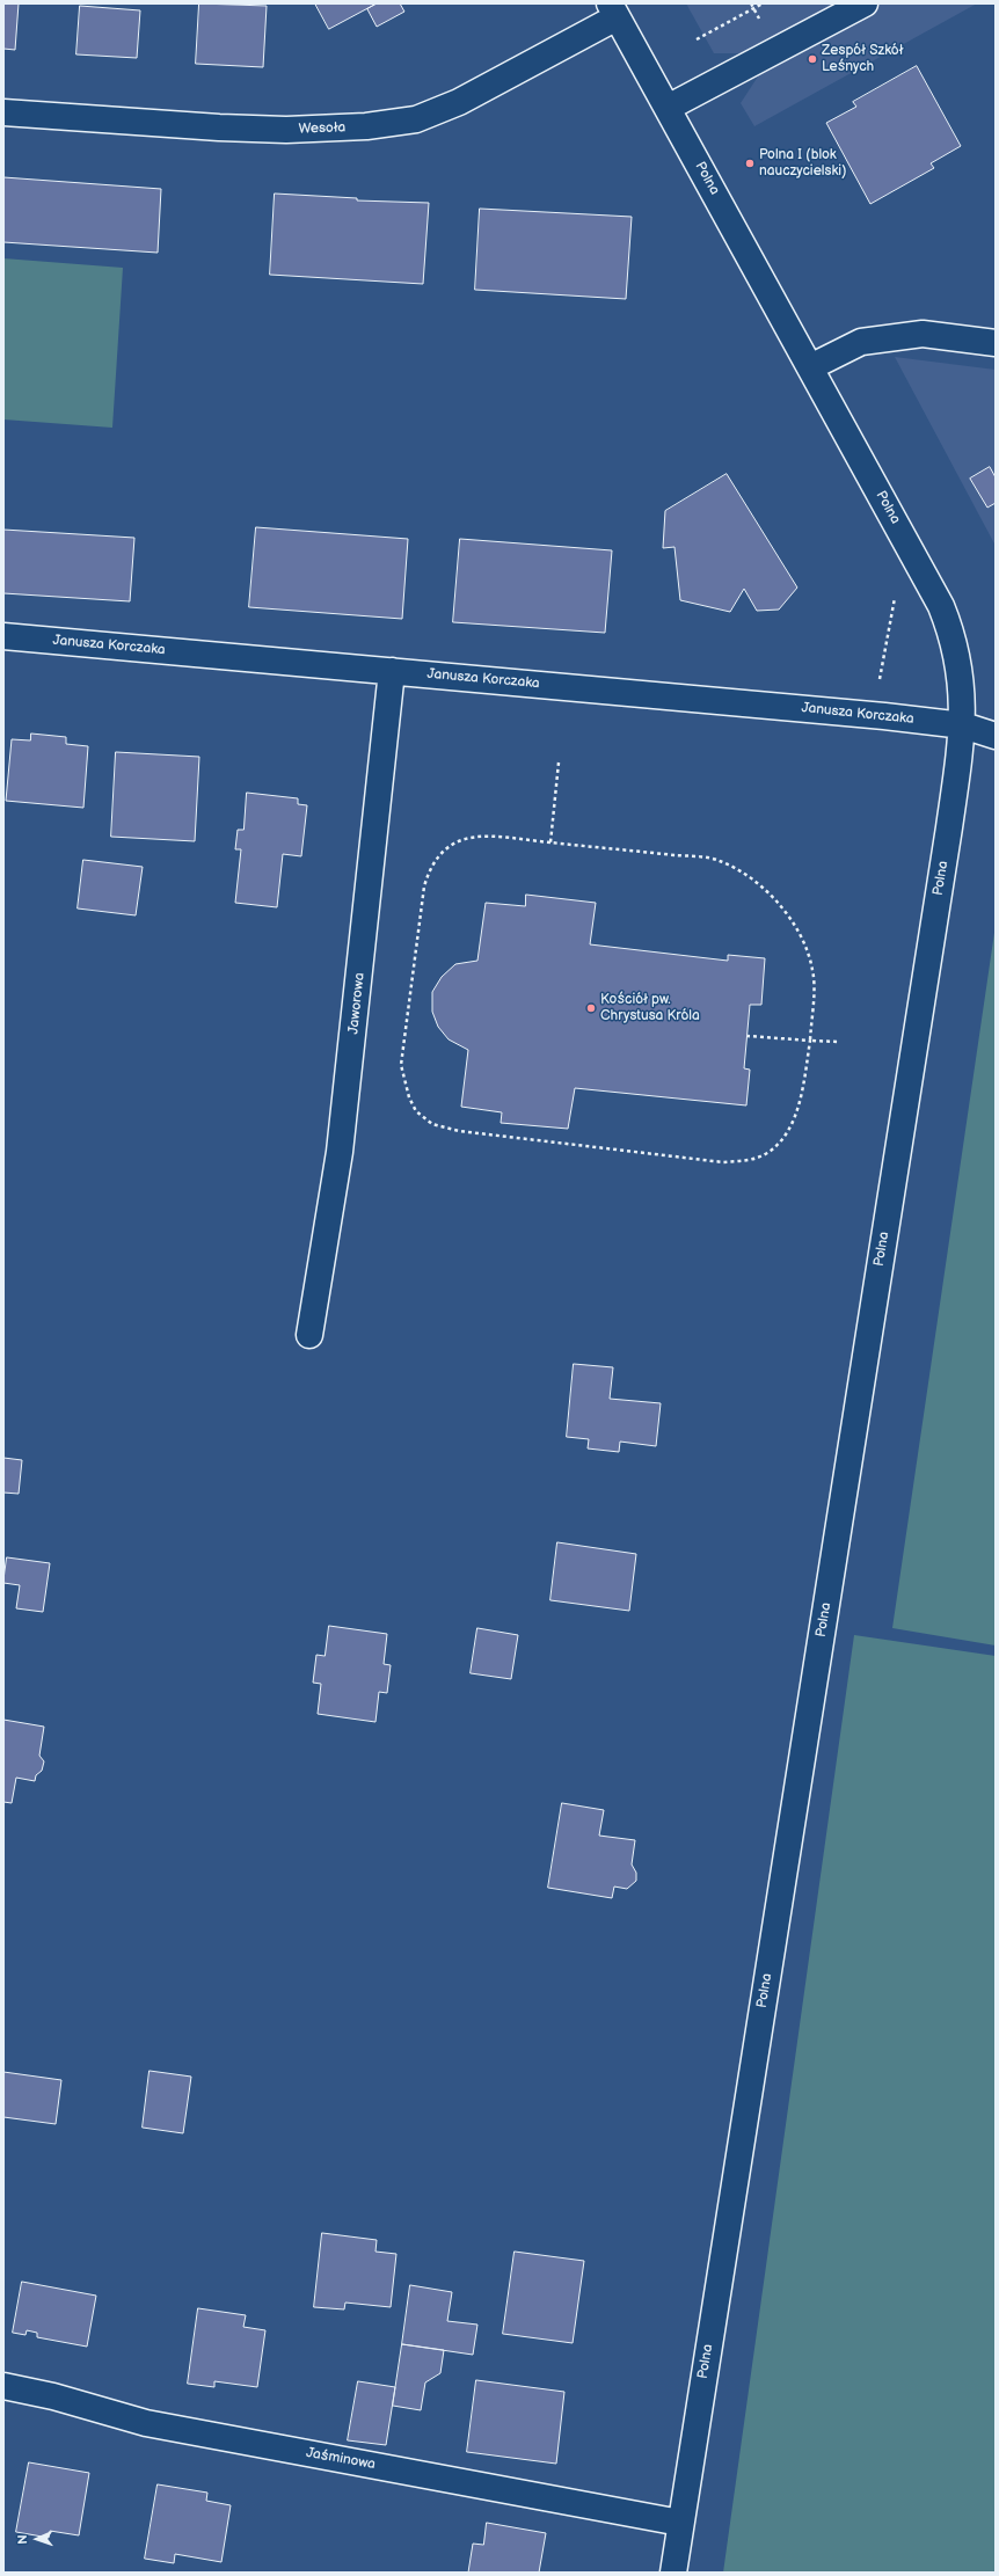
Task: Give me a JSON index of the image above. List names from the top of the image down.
{
  "streets": {
    "street": [
      "Wesoła",
      "Polna",
      "Janusza Korczaka",
      "Jaworowa",
      "Jaśminowa"
    ]
  },
  "crossings": [
    ["Wesoła", "Polna"],
    ["Polna", "Janusza Korczaka"],
    ["Polna", "Jaśminowa"],
    ["Janusza Korczaka", "Jaworowa"]
  ],
  "places": ["Zespół Szkół Leśnych", "Polna I (blok nauczycielski)", "Kościół pw. Chrystusa Króla"],
  "north": "left"
}
